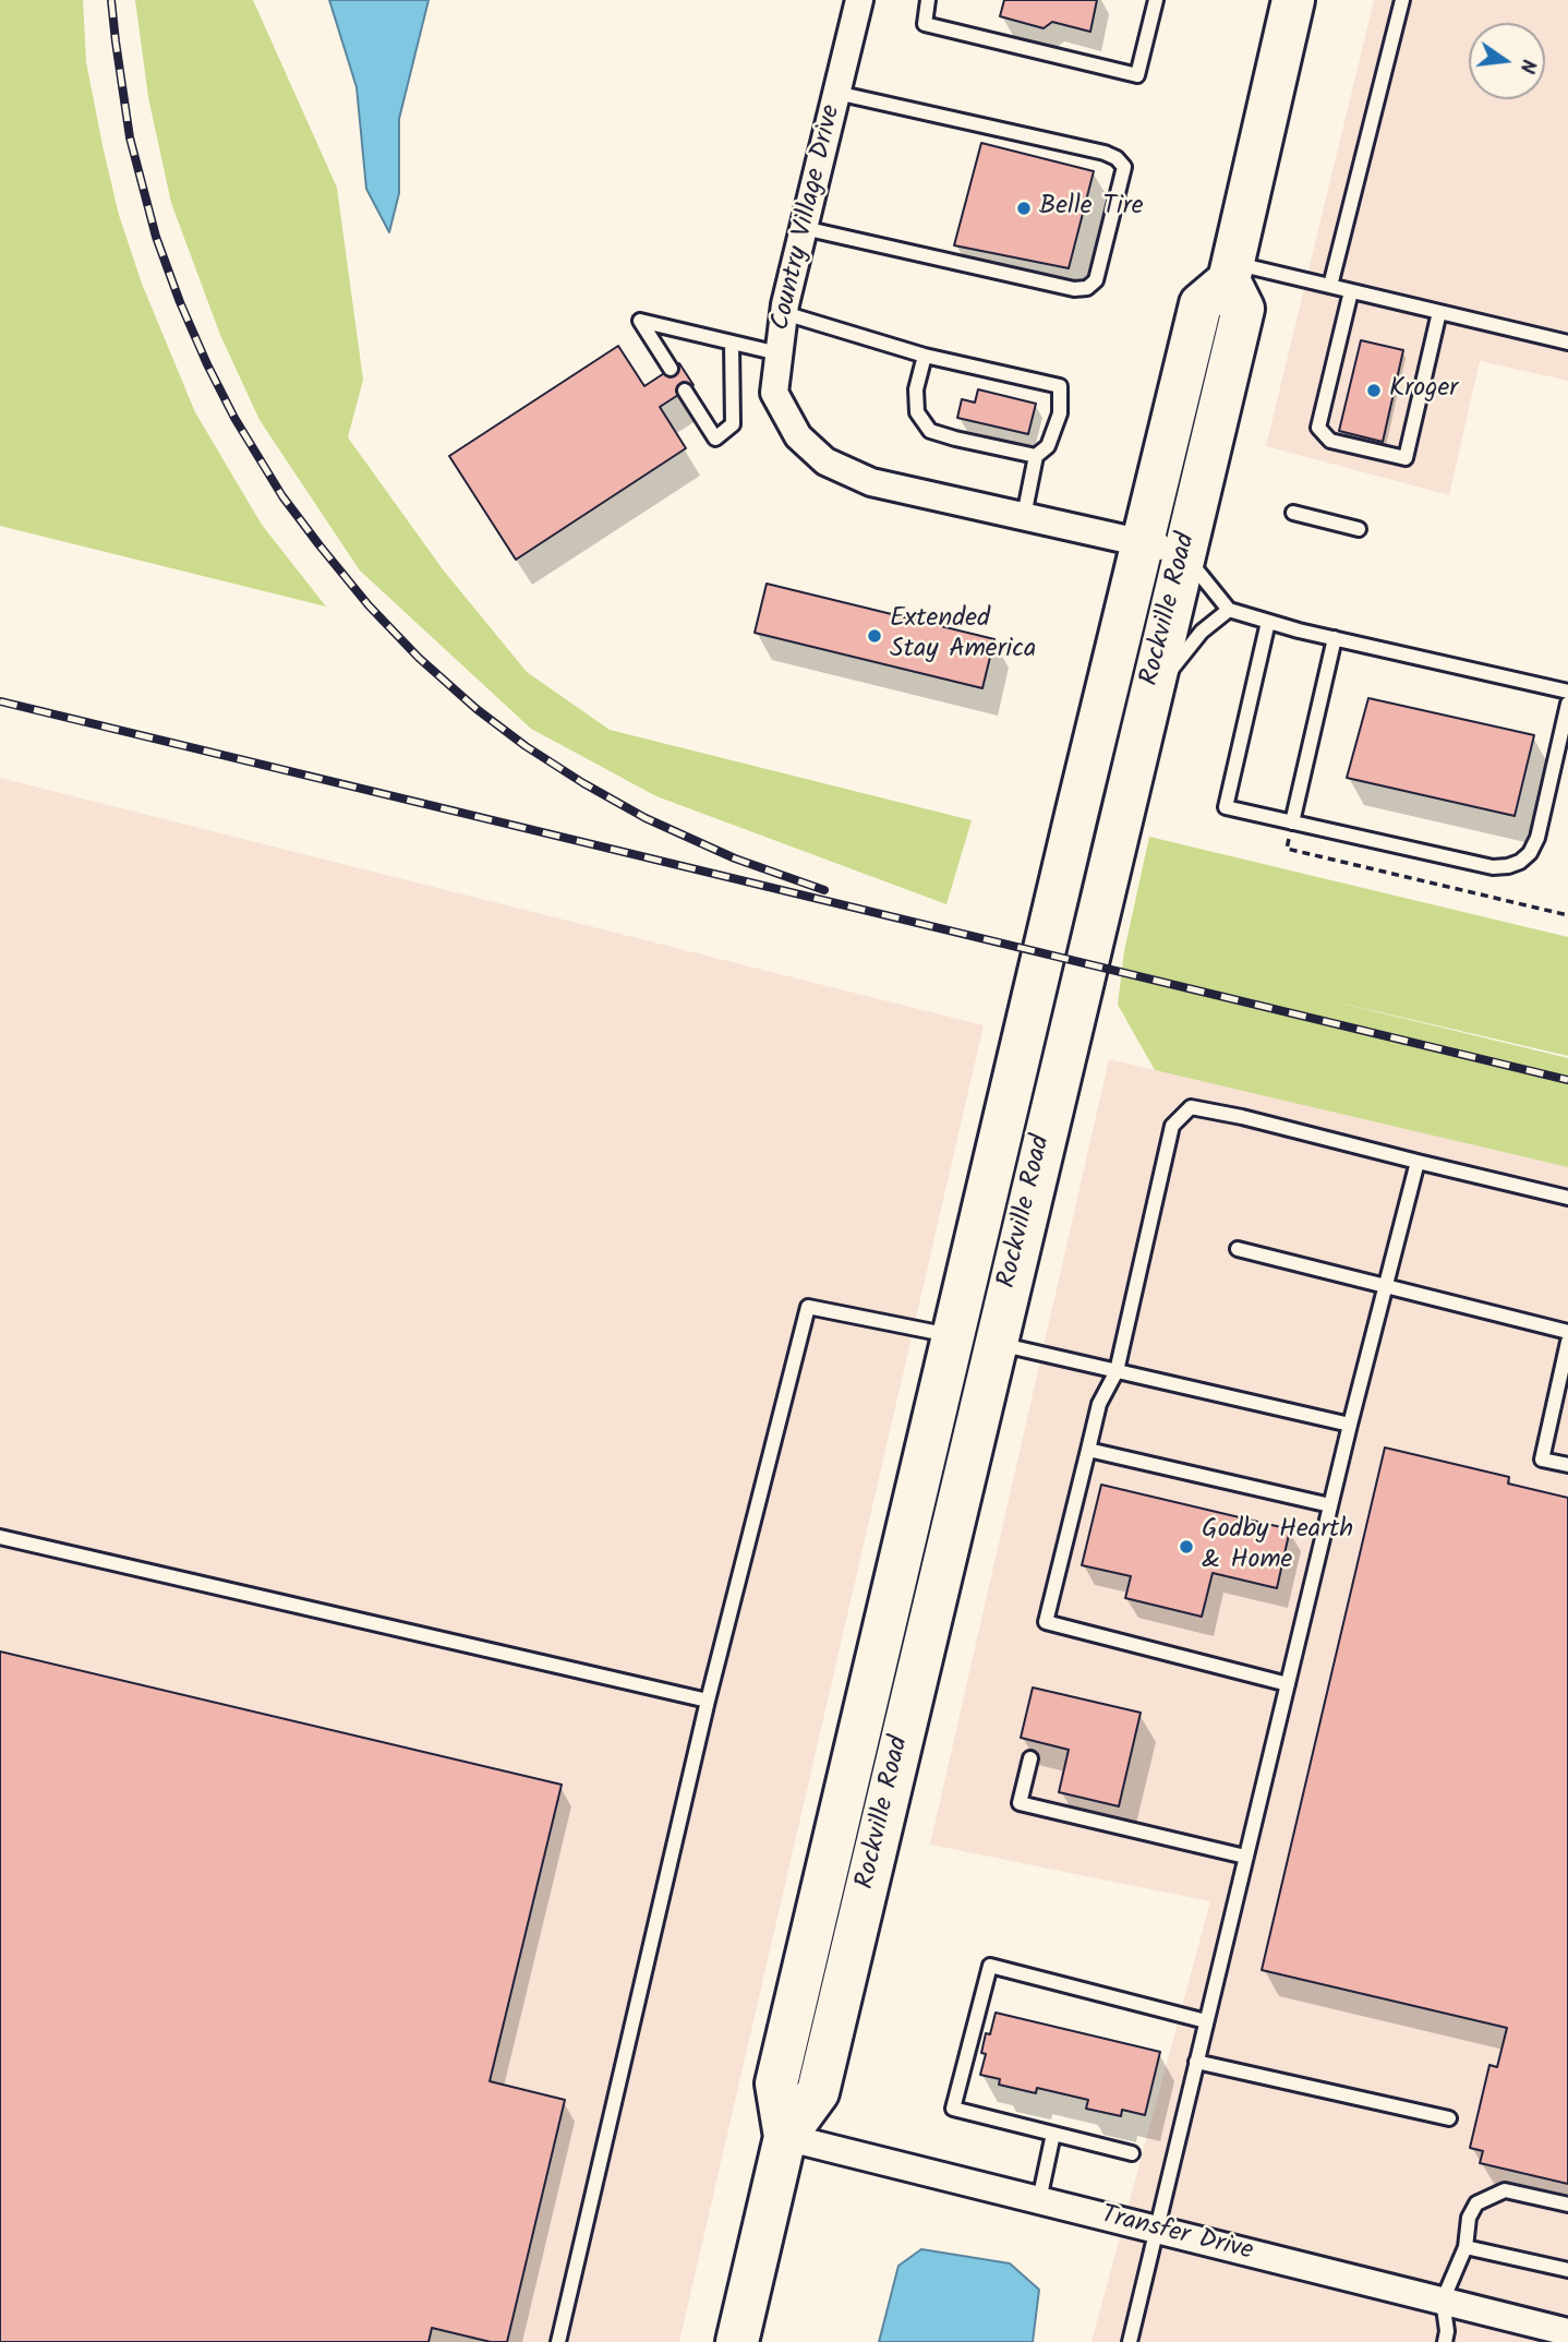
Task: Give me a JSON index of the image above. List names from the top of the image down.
{
  "streets": {
    "main road": ["Rockville Road"],
    "street": ["Country Village Drive", "Transfer Drive"]
  },
  "crossings": [
    ["Country Village Drive", "Rockville Road"],
    ["Rockville Road", "Transfer Drive"]
  ],
  "places": [
    "Belle Tire",
    "Kroger",
    "Extended Stay America",
    "Godby Hearth & Home"
  ],
  "north": "right"
}
